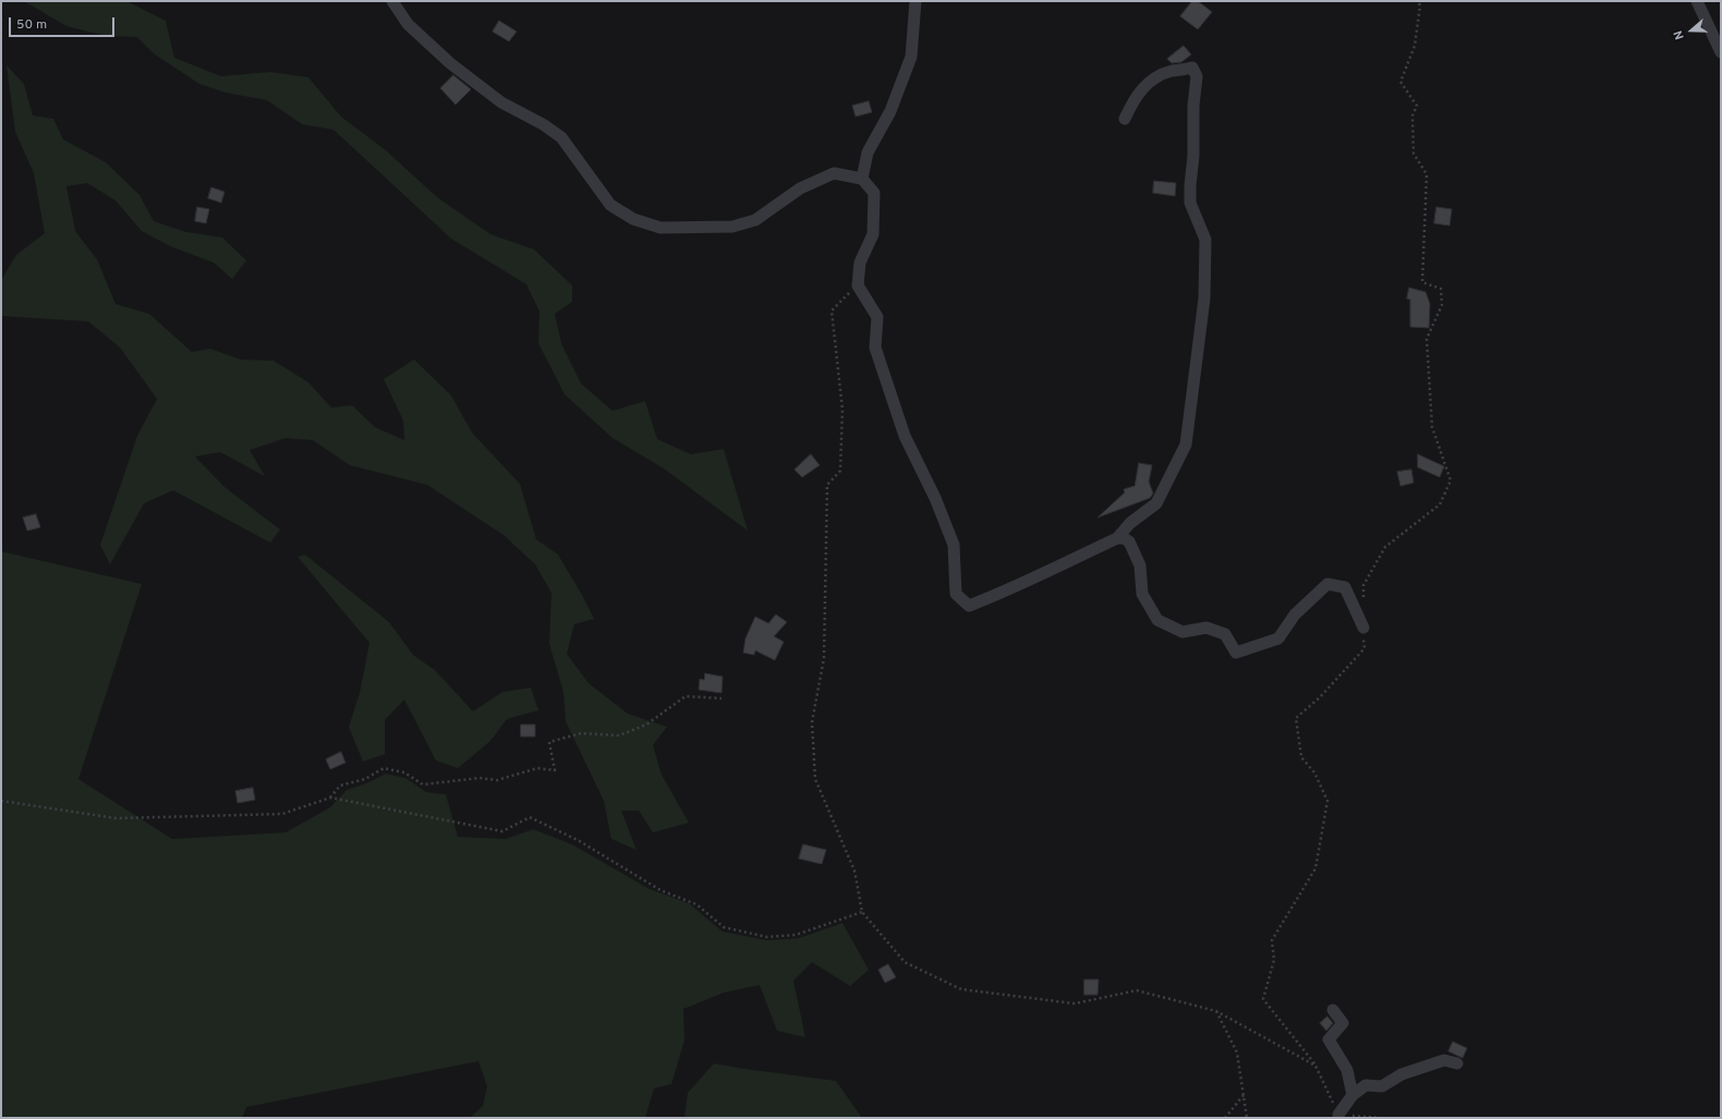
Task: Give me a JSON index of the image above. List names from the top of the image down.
{
  "scale_bar": "50 m",
  "north": "left"
}
